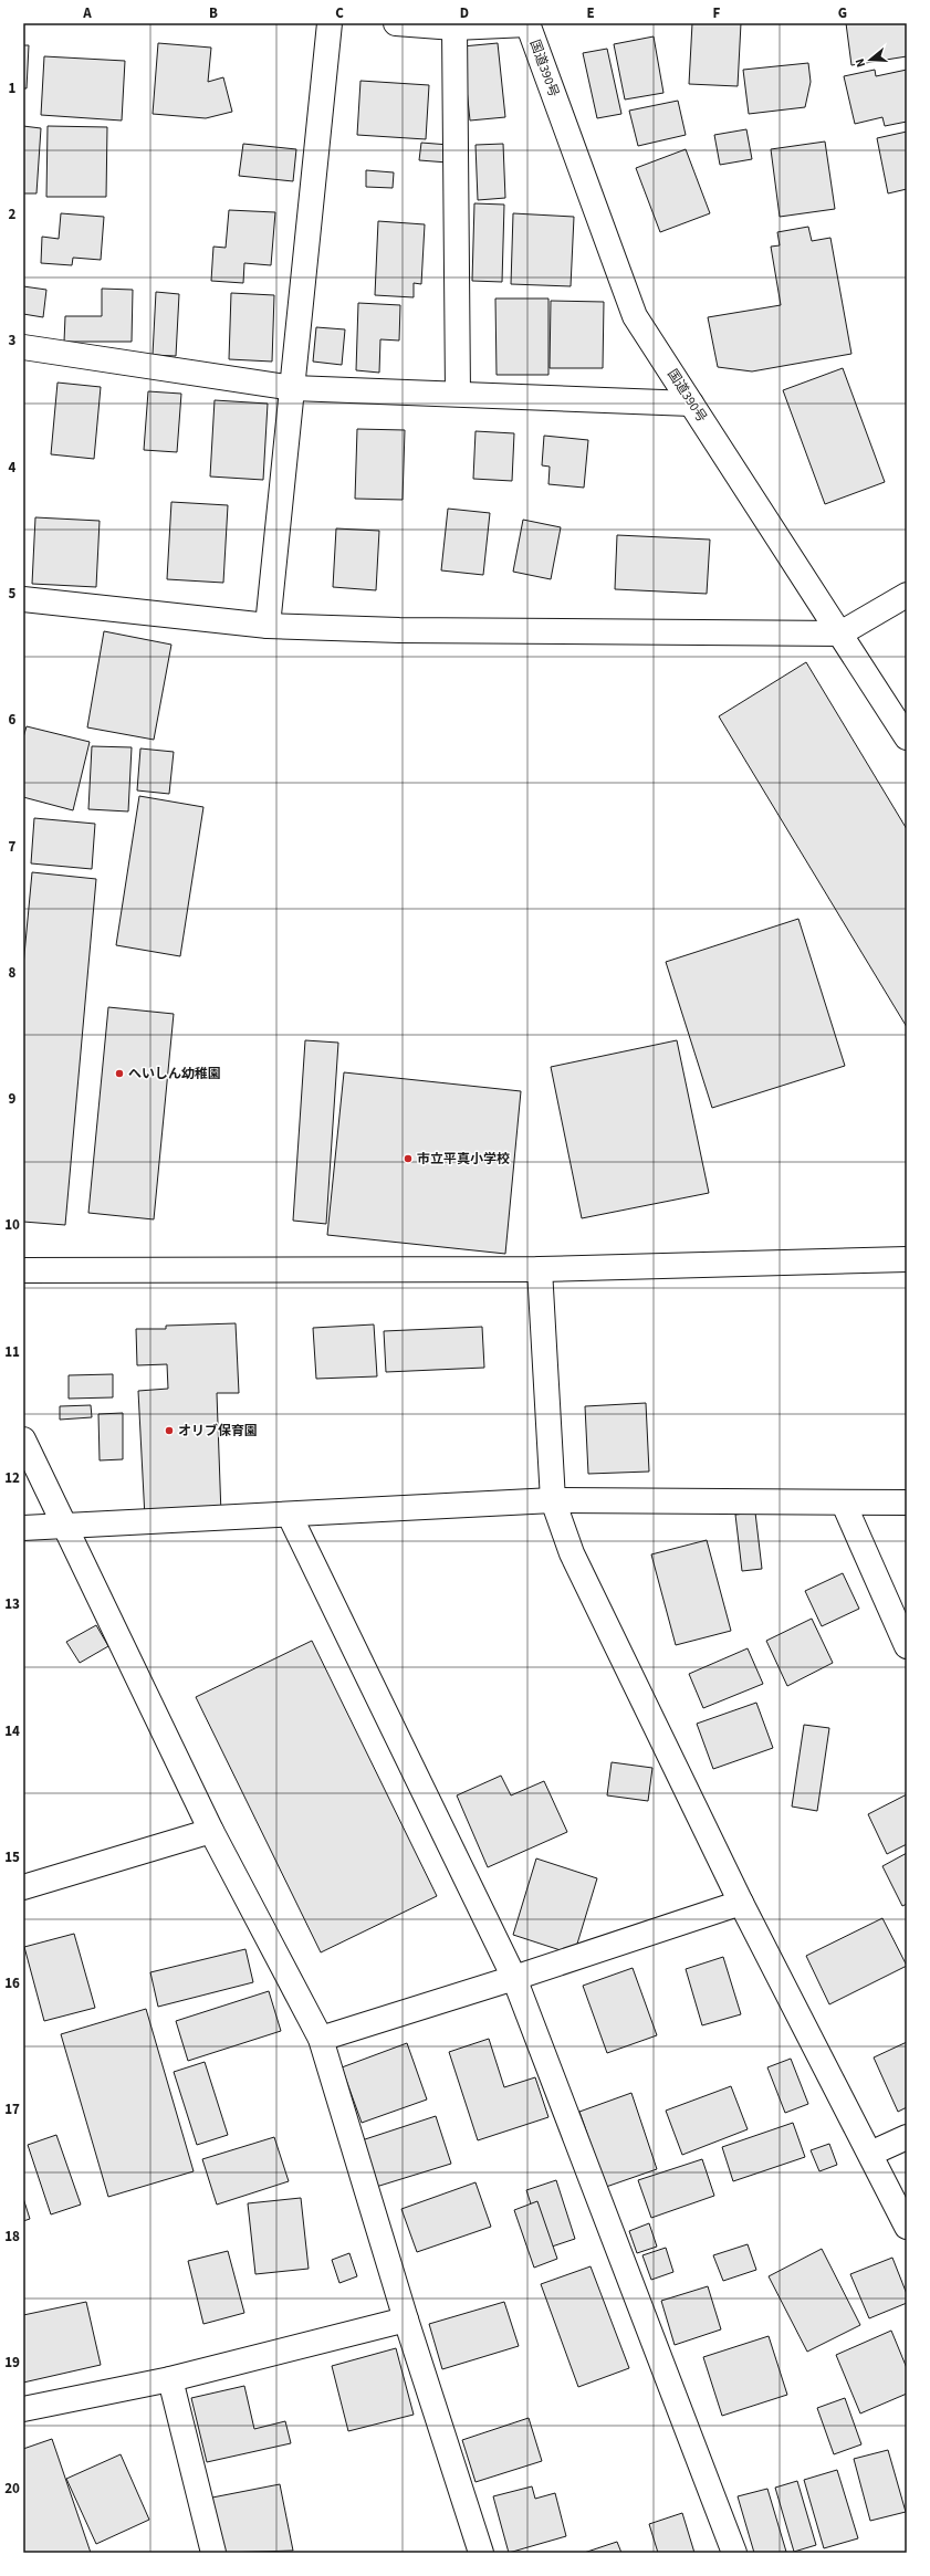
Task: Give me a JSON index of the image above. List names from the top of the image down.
{
  "streets": {
    "main road": ["国道390号"]
  },
  "places": ["へいしん幼稚園", "市立平真小学校", "オリブ保育園"],
  "north": "left",
  "grid": {
    "columns": [
      "A",
      "B",
      "C",
      "D",
      "E",
      "F",
      "G"
    ],
    "rows": [
      "1",
      "2",
      "3",
      "4",
      "5",
      "6",
      "7",
      "8",
      "9",
      "10",
      "11",
      "12",
      "13",
      "14",
      "15",
      "16",
      "17",
      "18",
      "19",
      "20"
    ]
  }
}
